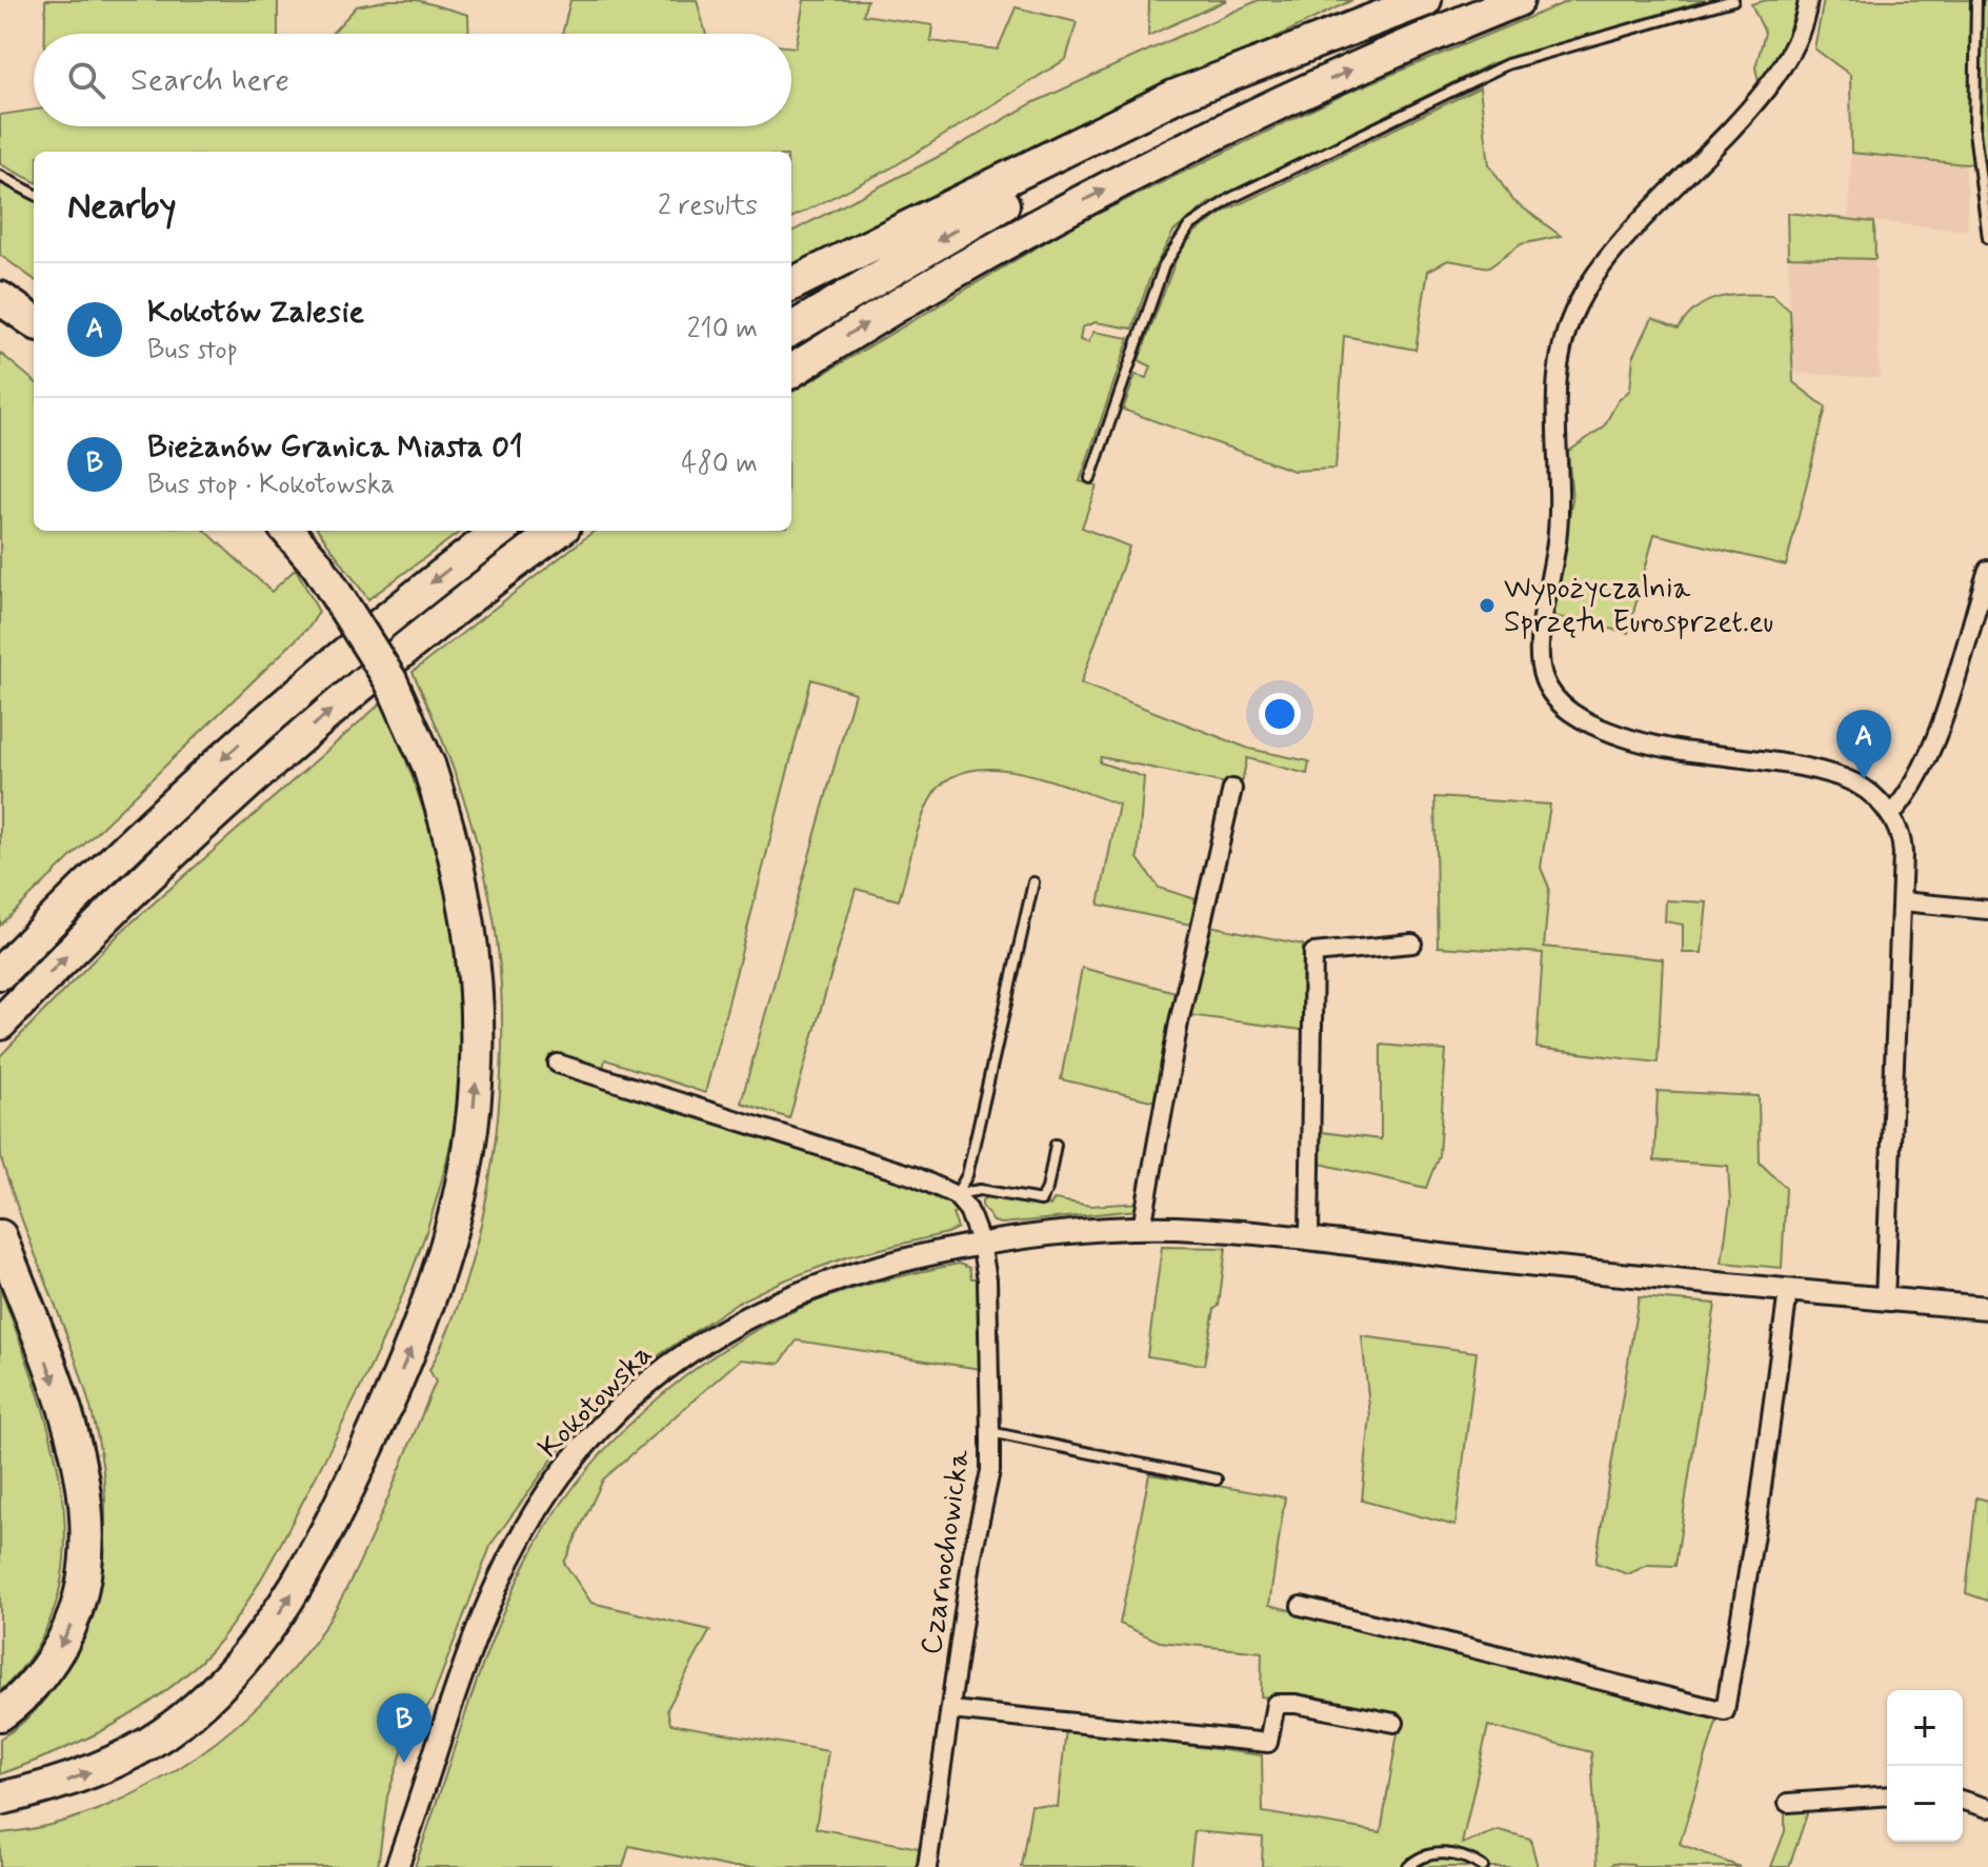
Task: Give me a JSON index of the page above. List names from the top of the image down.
{
  "streets": {
    "street": ["Kokotowska", "Czarnochowicka"]
  },
  "crossings": [
    ["Kokotowska", "Czarnochowicka"]
  ],
  "places": ["Wypożyczalnia Sprzętu Eurosprzet.eu"],
  "page": {
    "search": "Search here",
    "heading": ["Nearby", "2 results"],
    "list": [
      {
        "mark": "A",
        "name": "Kokotów Zalesie",
        "note": "Bus stop",
        "value": "210 m"
      },
      {
        "mark": "B",
        "name": "Bieżanów Granica Miasta 01",
        "note": "Bus stop · Kokotowska",
        "value": "480 m"
      }
    ],
    "pins": ["A", "B"],
    "map_buttons": ["+", "−"]
  }
}
